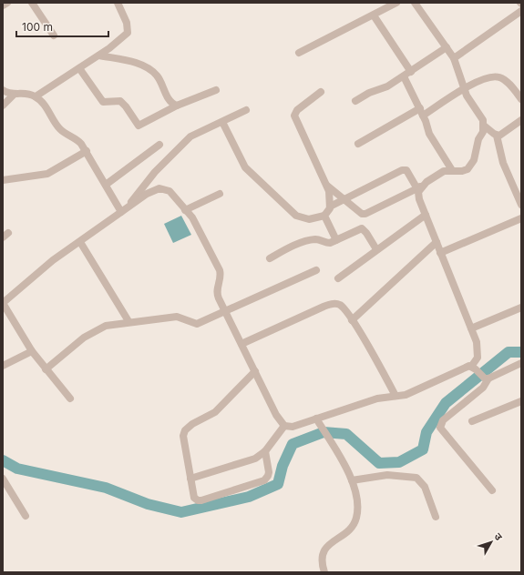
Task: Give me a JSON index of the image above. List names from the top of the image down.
{
  "scale_bar": "100 m",
  "north": "top right"
}
